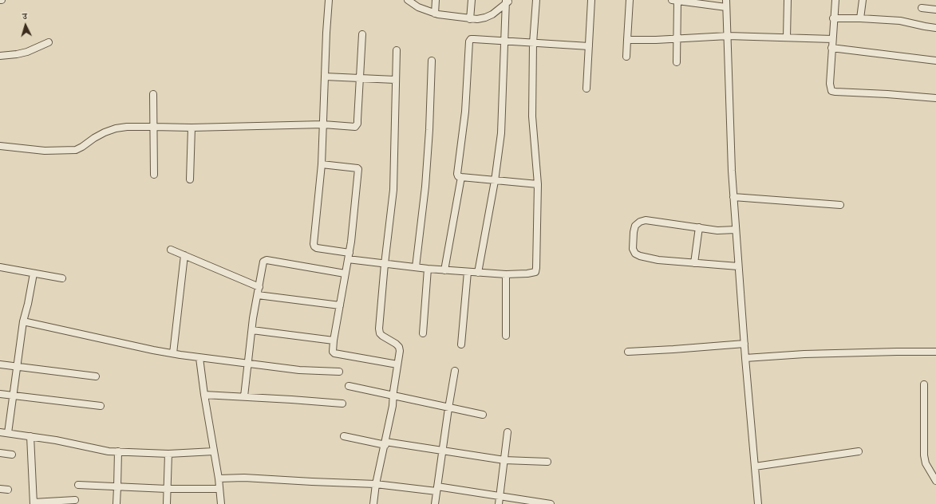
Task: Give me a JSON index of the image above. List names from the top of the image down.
{
  "north": "top"
}
